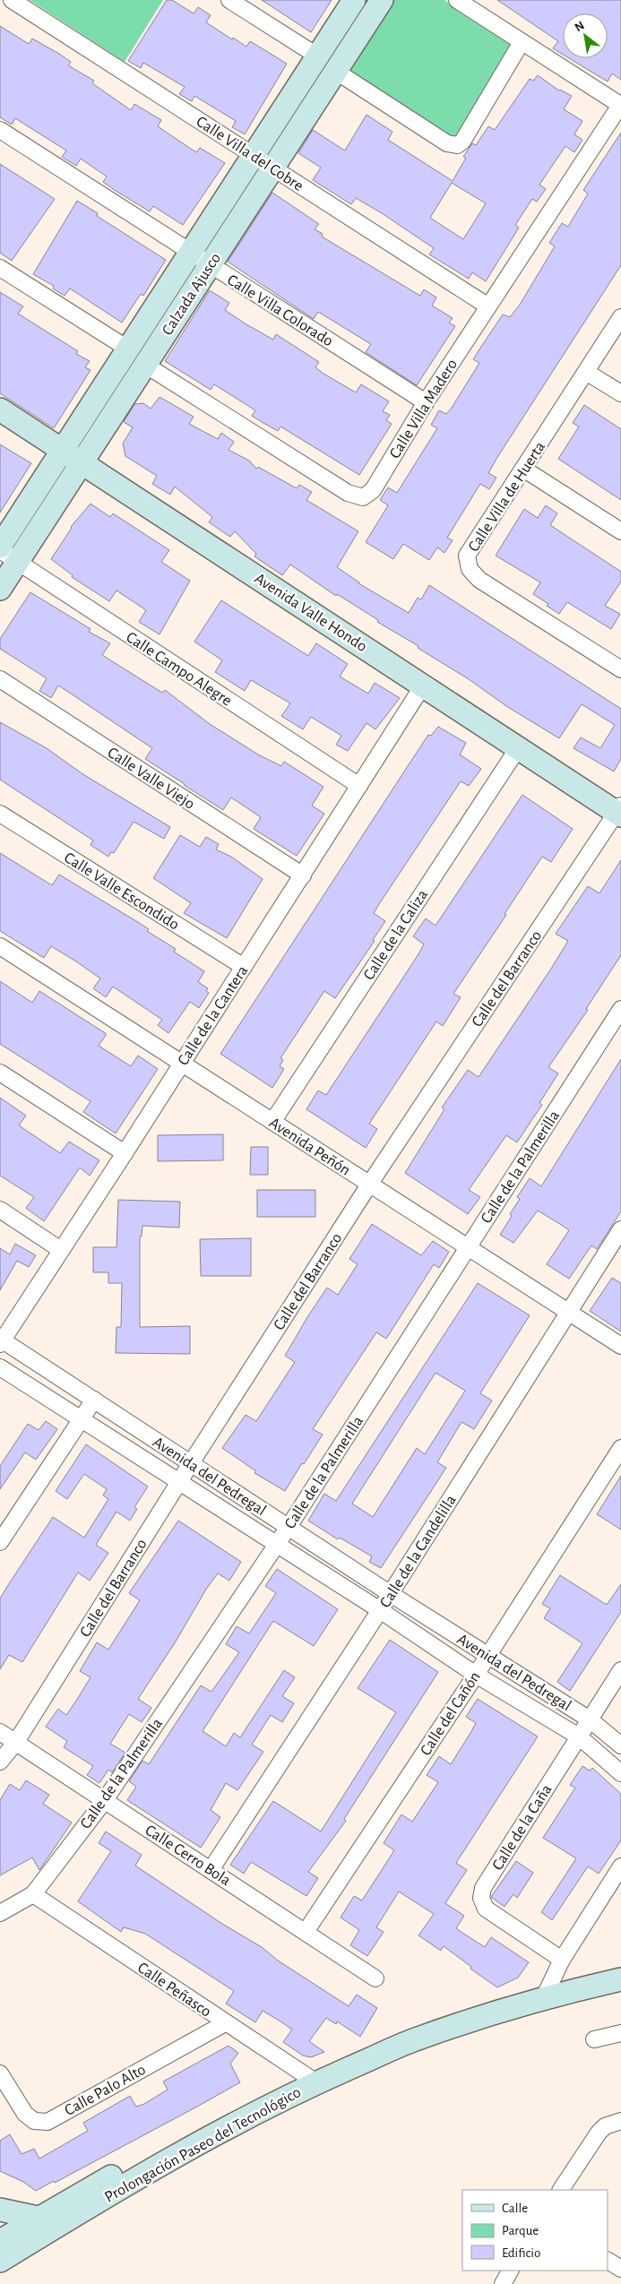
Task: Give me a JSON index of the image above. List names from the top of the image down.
{
  "streets": {
    "street": [
      "Calle Villa del Cobre",
      "Calzada Ajusco",
      "Calle Villa Colorado",
      "Calle Villa Madero",
      "Calle Villa de Huerta",
      "Avenida Valle Hondo",
      "Calle Campo Alegre",
      "Calle Valle Viejo",
      "Calle Valle Escondido",
      "Calle de la Caliza",
      "Calle del Barranco",
      "Calle de la Cantera",
      "Avenida Peñón",
      "Calle de la Palmerilla",
      "Avenida del Pedregal",
      "Calle de la Candelilla",
      "Calle del Cañón",
      "Calle de la Caña",
      "Calle Cerro Bola",
      "Calle Peñasco",
      "Calle Palo Alto",
      "Prolongación Paseo del Tecnológico"
    ]
  },
  "crossings": [
    ["Calle Villa del Cobre", "Calzada Ajusco"],
    ["Calle Villa del Cobre", "Calle Villa Madero"],
    ["Calzada Ajusco", "Calle Villa Colorado"],
    ["Calzada Ajusco", "Calle Villa Madero"],
    ["Calzada Ajusco", "Avenida Valle Hondo"],
    ["Calzada Ajusco", "Calle Campo Alegre"],
    ["Calle Villa Colorado", "Calle Villa Madero"],
    ["Avenida Valle Hondo", "Calle de la Caliza"],
    ["Avenida Valle Hondo", "Calle del Barranco"],
    ["Avenida Valle Hondo", "Calle de la Cantera"],
    ["Calle Campo Alegre", "Calle de la Cantera"],
    ["Calle Valle Viejo", "Calle de la Cantera"],
    ["Calle Valle Escondido", "Calle de la Cantera"],
    ["Calle de la Caliza", "Avenida Peñón"],
    ["Calle del Barranco", "Avenida Peñón"],
    ["Calle del Barranco", "Avenida del Pedregal"],
    ["Calle del Barranco", "Calle Cerro Bola"],
    ["Calle de la Cantera", "Avenida Peñón"],
    ["Calle de la Cantera", "Avenida del Pedregal"],
    ["Avenida Peñón", "Calle de la Palmerilla"],
    ["Avenida Peñón", "Calle de la Candelilla"],
    ["Calle de la Palmerilla", "Avenida del Pedregal"],
    ["Calle de la Palmerilla", "Calle Cerro Bola"],
    ["Calle de la Palmerilla", "Calle Peñasco"],
    ["Avenida del Pedregal", "Calle de la Candelilla"],
    ["Avenida del Pedregal", "Calle del Cañón"],
    ["Avenida del Pedregal", "Calle de la Caña"],
    ["Calle de la Candelilla", "Calle Cerro Bola"],
    ["Calle del Cañón", "Calle Cerro Bola"],
    ["Calle Peñasco", "Calle Palo Alto"],
    ["Calle Peñasco", "Prolongación Paseo del Tecnológico"]
  ],
  "legend": ["Calle", "Parque", "Edificio"],
  "north": "top left"
}
